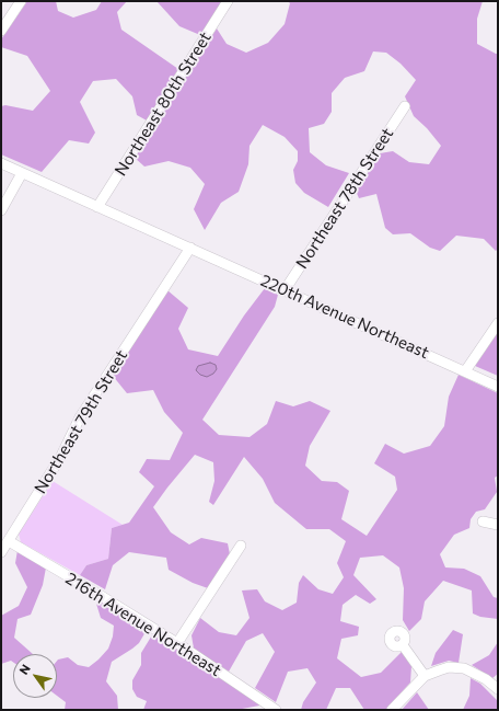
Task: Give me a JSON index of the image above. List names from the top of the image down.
{
  "streets": {
    "street": [
      "Northeast 80th Street",
      "Northeast 78th Street",
      "220th Avenue Northeast",
      "Northeast 79th Street",
      "216th Avenue Northeast"
    ]
  },
  "crossings": [
    ["Northeast 80th Street", "220th Avenue Northeast"],
    ["Northeast 78th Street", "220th Avenue Northeast"],
    ["220th Avenue Northeast", "Northeast 79th Street"],
    ["Northeast 79th Street", "216th Avenue Northeast"]
  ],
  "north": "top left"
}
